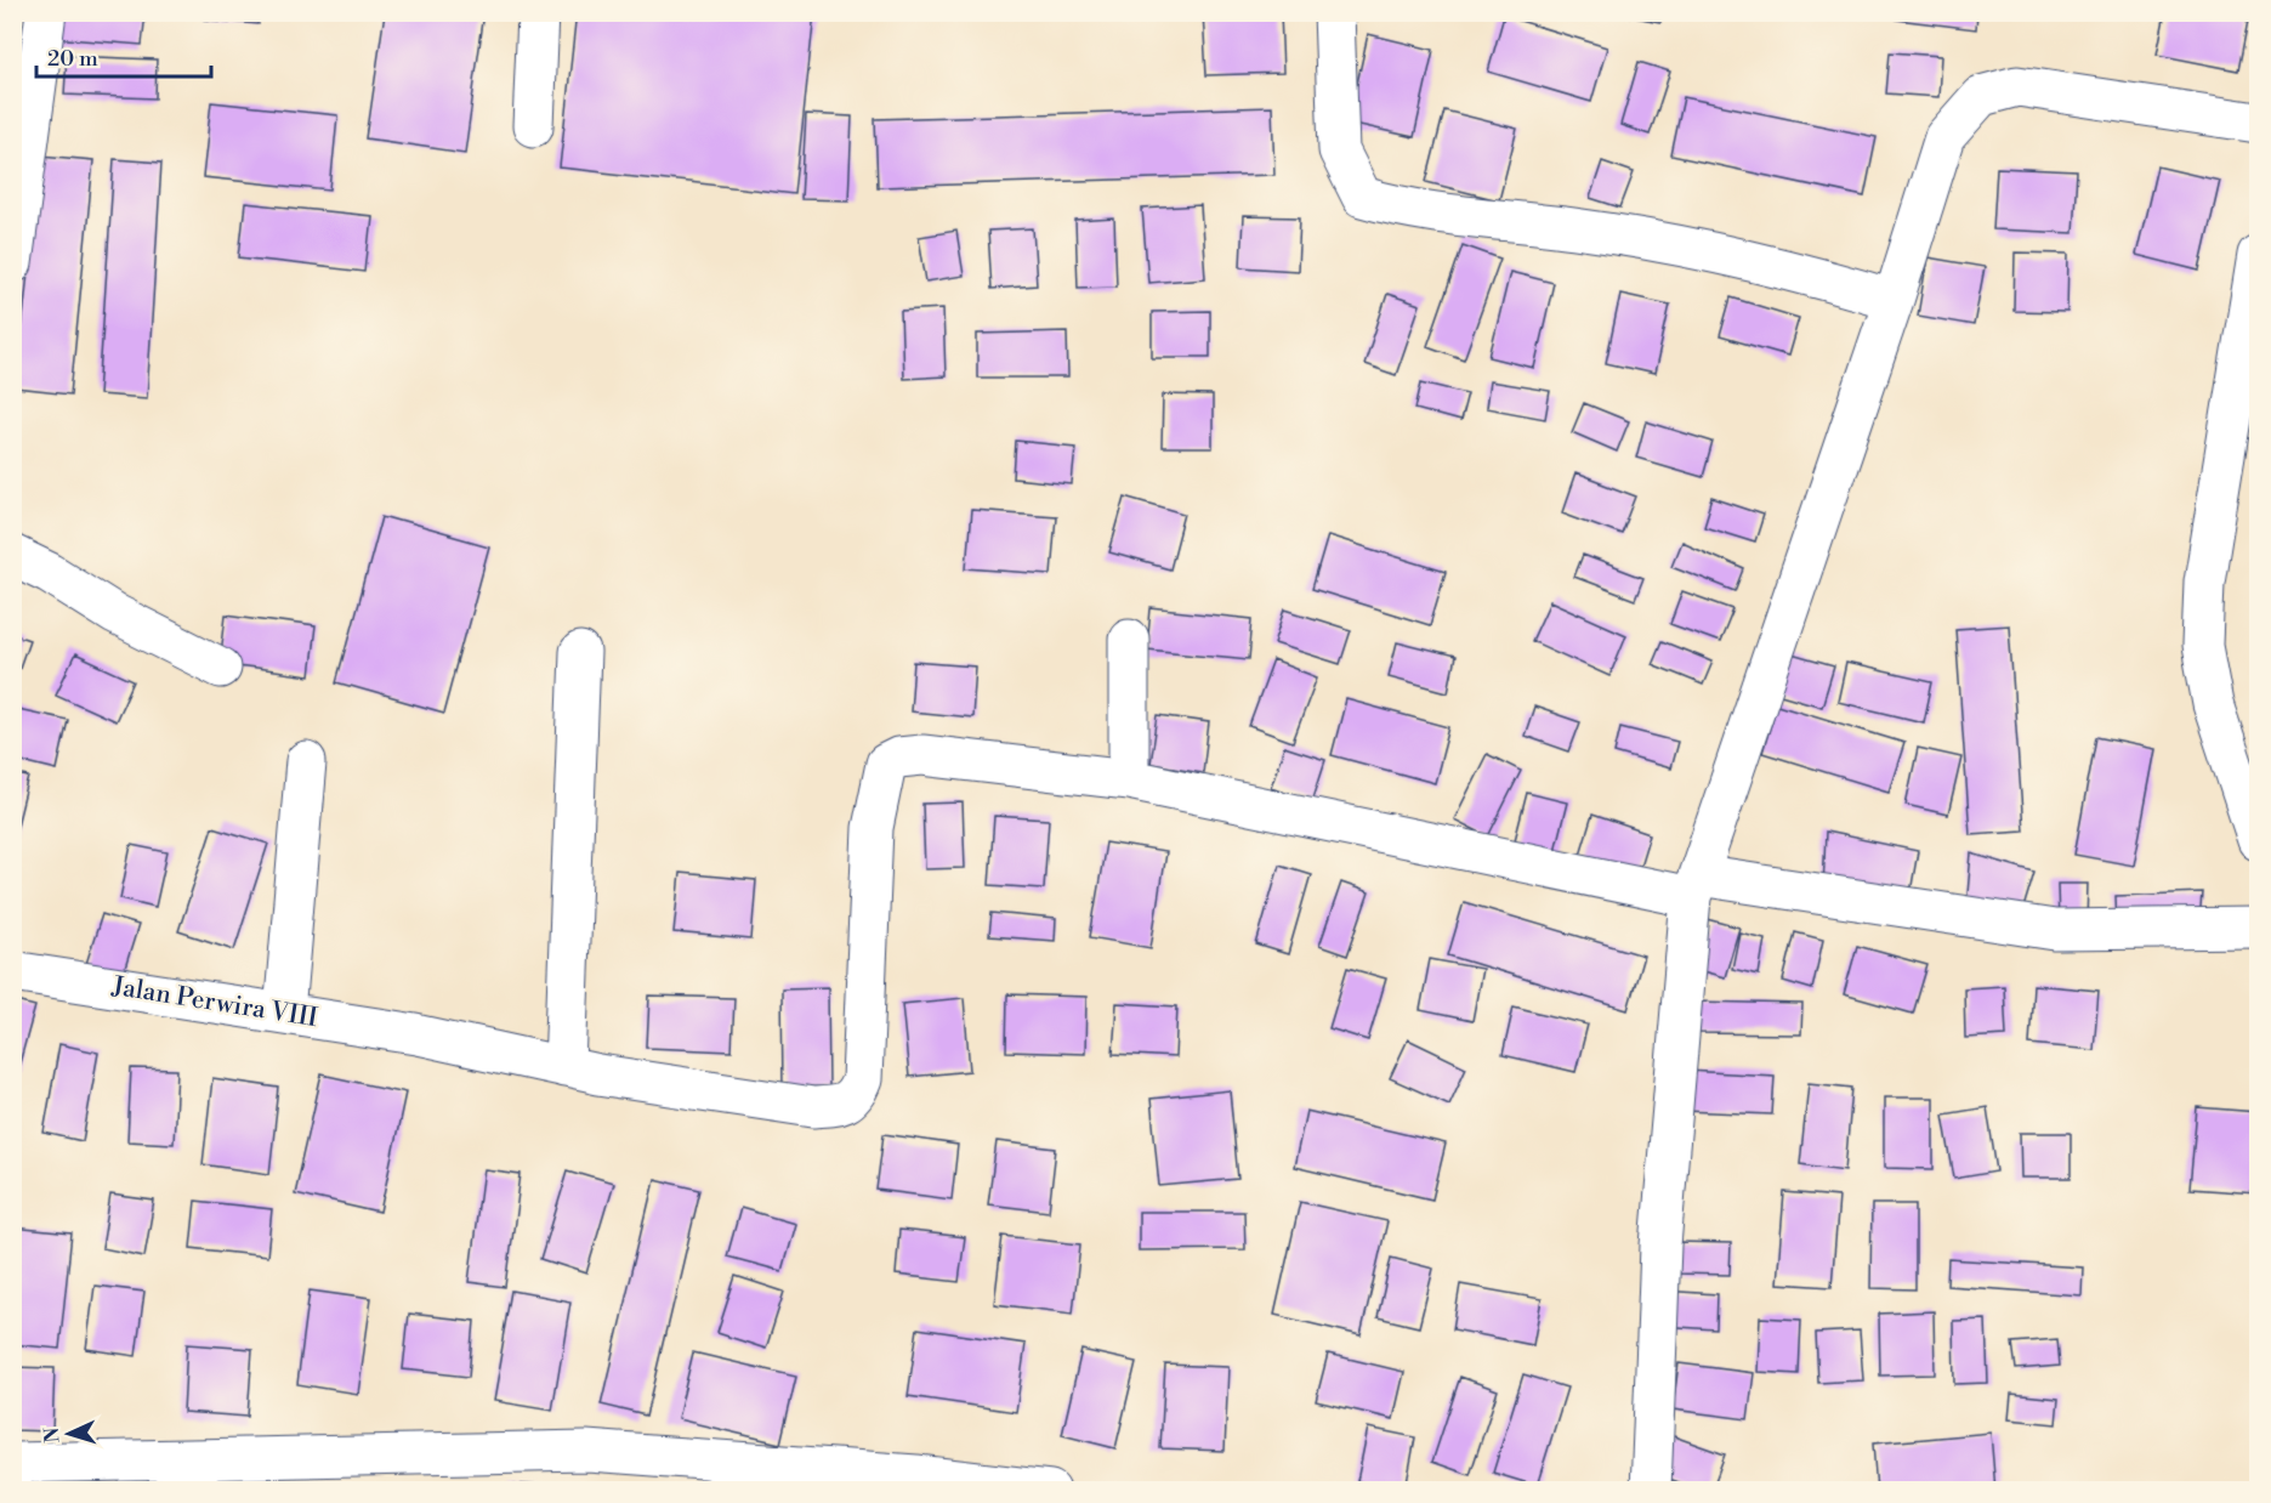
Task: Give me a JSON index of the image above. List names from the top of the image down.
{
  "streets": {
    "street": ["Jalan Perwira VIII"]
  },
  "scale_bar": "20 m",
  "north": "left"
}
